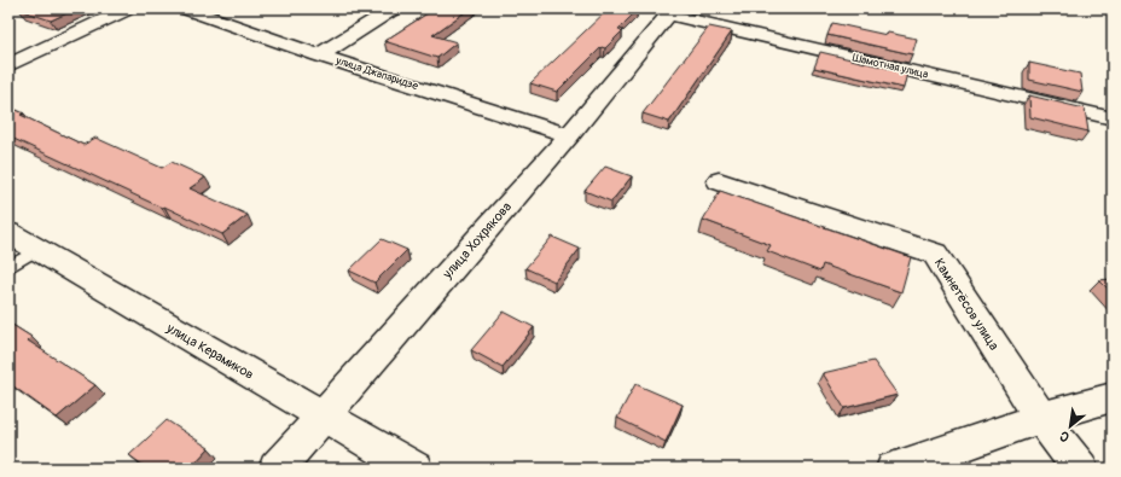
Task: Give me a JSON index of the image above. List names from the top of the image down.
{
  "streets": {
    "street": [
      "Шамотная улица",
      "улица Джапаридзе",
      "улица Хохрякова",
      "Камнетёсов улица",
      "улица Керамиков"
    ]
  },
  "crossings": [
    ["Шамотная улица", "улица Хохрякова"],
    ["улица Джапаридзе", "улица Хохрякова"],
    ["улица Хохрякова", "улица Керамиков"]
  ],
  "north": "bottom left"
}
